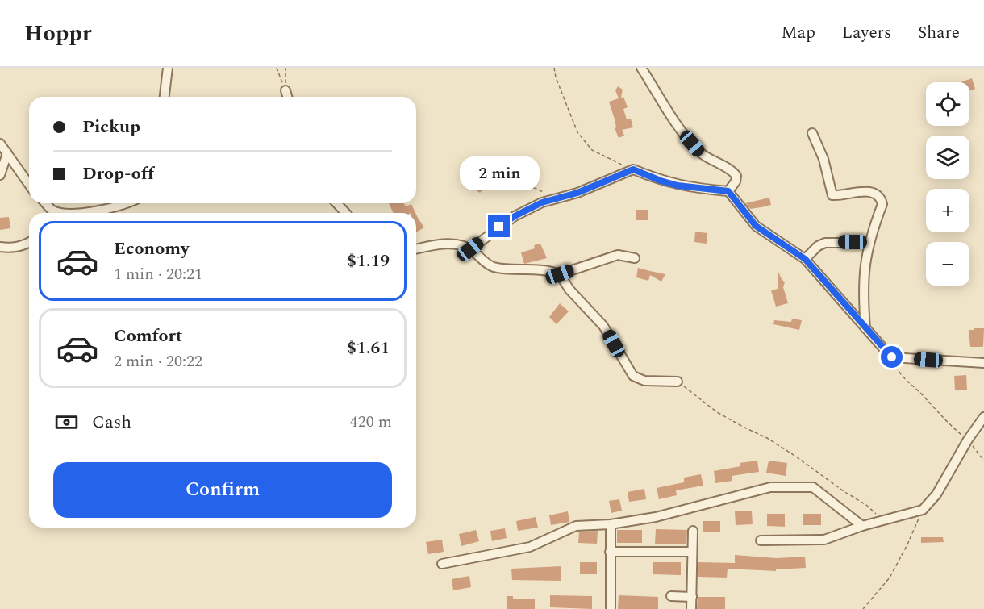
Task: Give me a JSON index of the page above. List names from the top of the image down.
{
  "page": {
    "header": "Hoppr",
    "nav": ["Map", "Layers", "Share"],
    "map_buttons": ["+", "−"],
    "banner": ["Pickup", "Drop-off"],
    "bubble": "2 min",
    "list": [
      {
        "name": "Economy",
        "note": "1 min · 20:21",
        "value": "$1.19"
      },
      {
        "name": "Comfort",
        "note": "2 min · 20:22",
        "value": "$1.61"
      }
    ],
    "pay": ["Cash", "420 m"],
    "buttons": "Confirm"
  }
}
